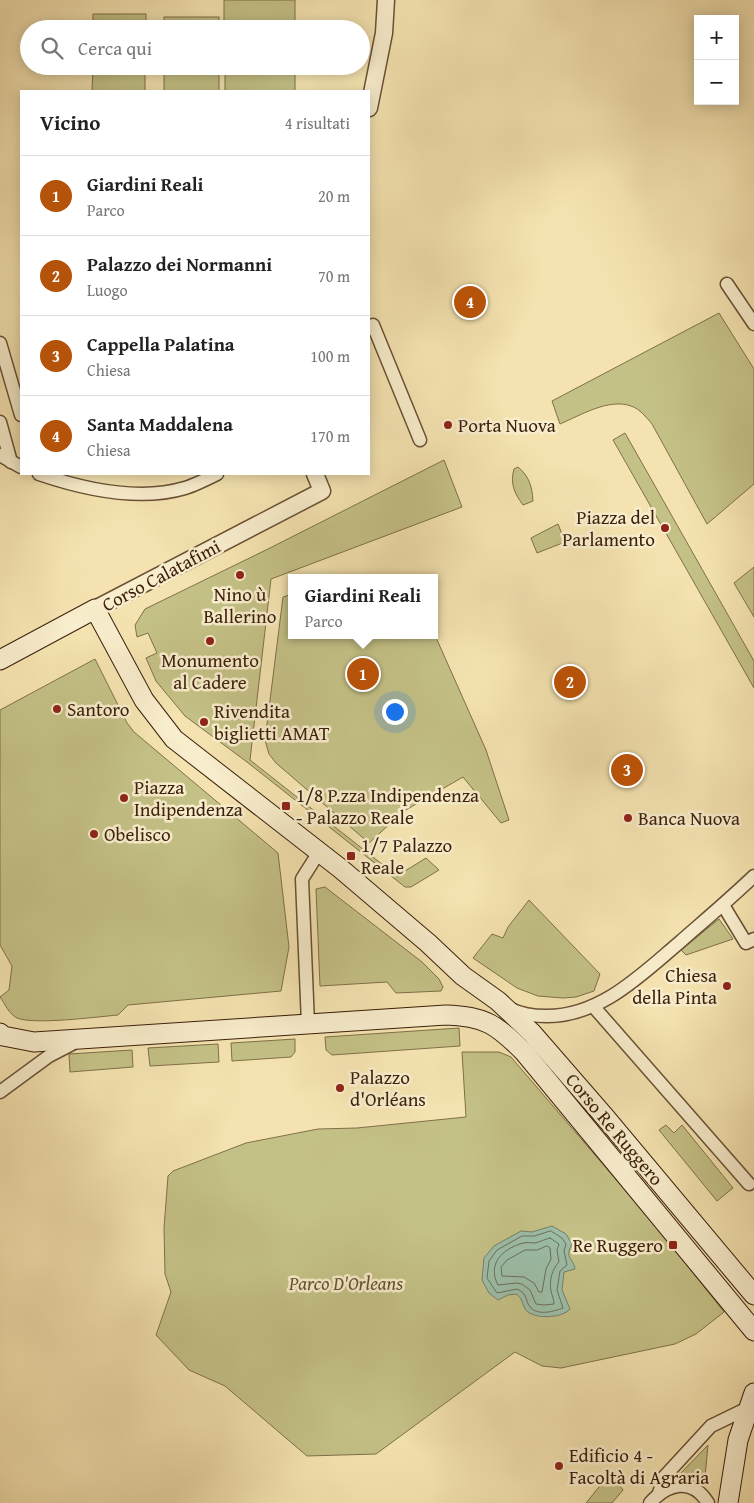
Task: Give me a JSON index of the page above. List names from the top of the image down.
{
  "streets": {
    "main road": ["Corso Calatafimi", "Corso Re Ruggero"]
  },
  "parks": ["Parco D'Orleans"],
  "places": {
    "other": [
      "Porta Nuova",
      "Piazza del Parlamento",
      "Nino ù Ballerino",
      "Monumento al Cadere",
      "Santoro",
      "Rivendita biglietti AMAT",
      "Piazza Indipendenza",
      "Banca Nuova",
      "Obelisco",
      "Chiesa della Pinta",
      "Palazzo d'Orléans",
      "Edificio 4 - Facoltà di Agraria"
    ],
    "transit": ["1/8 P.zza Indipendenza - Palazzo Reale", "1/7 Palazzo Reale", "Re Ruggero"]
  },
  "page": {
    "map_buttons": ["+", "−"],
    "search": "Cerca qui",
    "heading": ["Vicino", "4 risultati"],
    "list": [
      {
        "mark": "1",
        "name": "Giardini Reali",
        "note": "Parco",
        "value": "20 m"
      },
      {
        "mark": "2",
        "name": "Palazzo dei Normanni",
        "note": "Luogo",
        "value": "70 m"
      },
      {
        "mark": "3",
        "name": "Cappella Palatina",
        "note": "Chiesa",
        "value": "100 m"
      },
      {
        "mark": "4",
        "name": "Santa Maddalena",
        "note": "Chiesa",
        "value": "170 m"
      }
    ],
    "pins": [
      "4",
      "1",
      "2",
      "3"
    ],
    "popup": ["Giardini Reali", "Parco"]
  }
}
